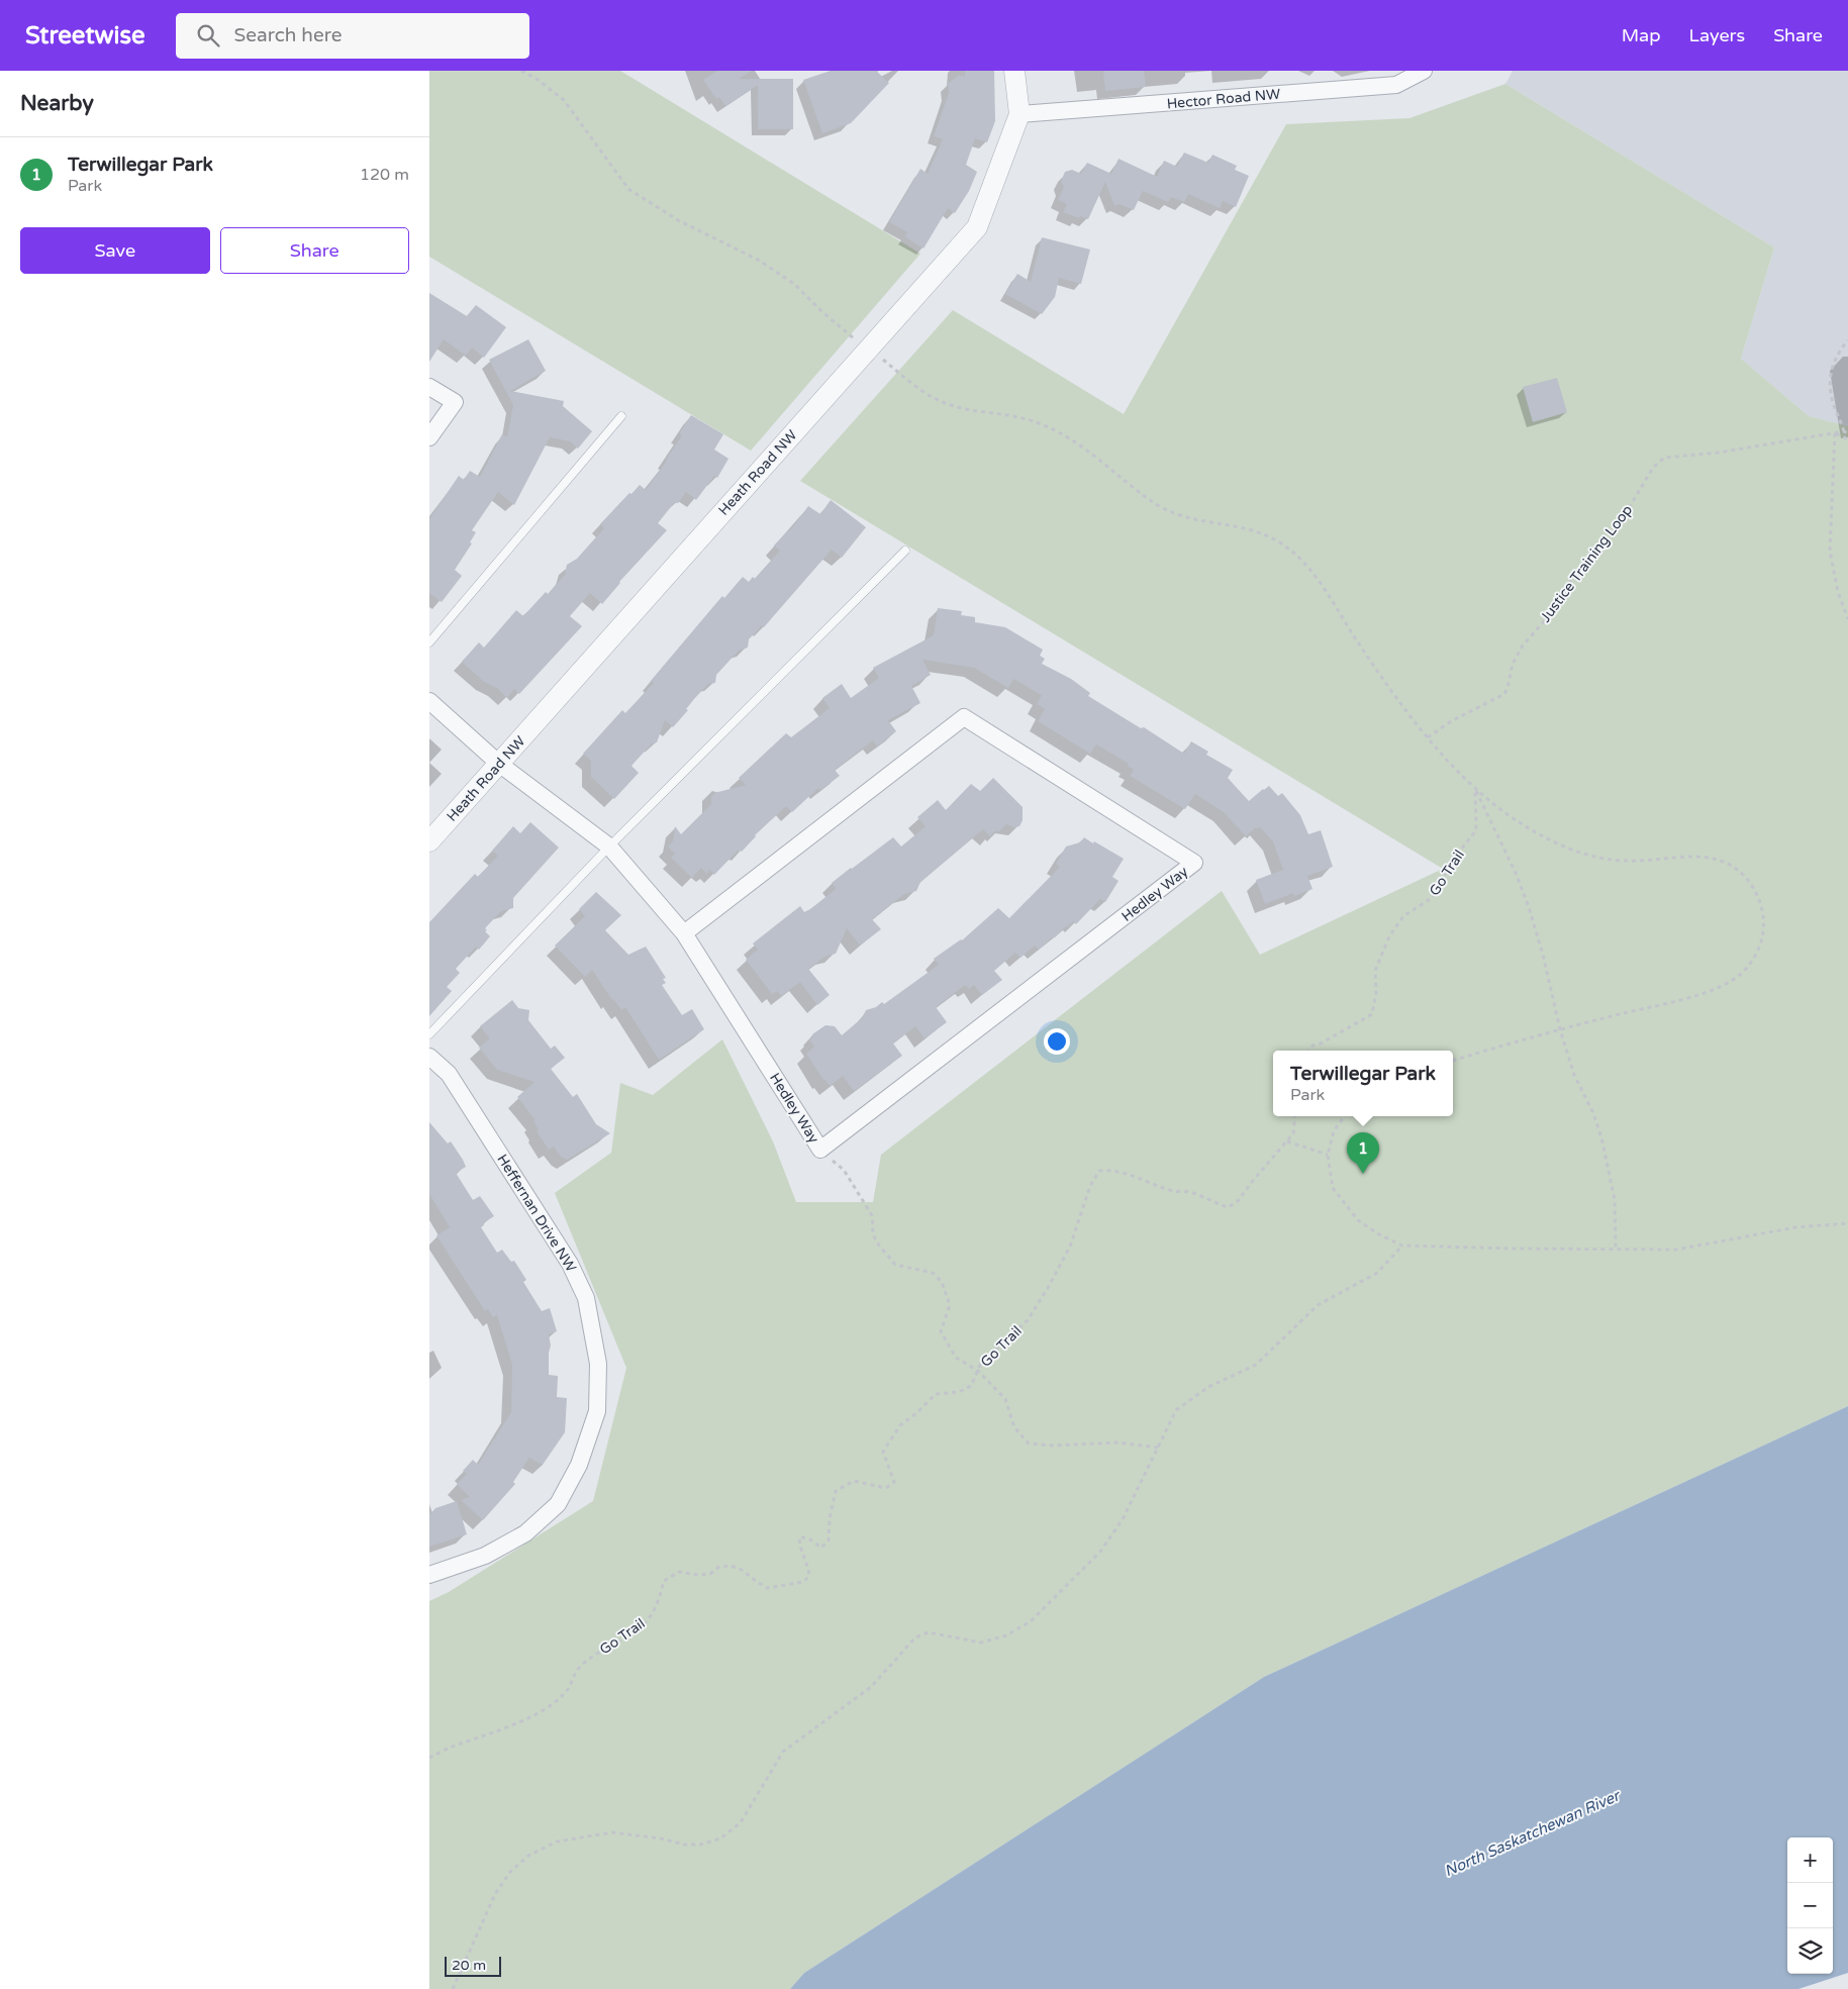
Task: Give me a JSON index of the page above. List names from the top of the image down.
{
  "streets": {
    "street": [
      "Hector Road NW",
      "Heath Road NW",
      "Hedley Way",
      "Heffernan Drive NW"
    ],
    "path": ["Justice Training Loop", "Go Trail"]
  },
  "crossings": [
    ["Hector Road NW", "Heath Road NW"],
    ["Heath Road NW", "Hedley Way"]
  ],
  "water": ["North Saskatchewan River"],
  "scale_bar": "20 m",
  "page": {
    "header": "Streetwise",
    "search": "Search here",
    "nav": ["Map", "Layers", "Share"],
    "heading": "Nearby",
    "list": [
      {
        "mark": "1",
        "name": "Terwillegar Park",
        "note": "Park",
        "value": "120 m"
      }
    ],
    "buttons": ["Save", "Share"],
    "popup": ["Terwillegar Park", "Park"],
    "pins": "1",
    "map_buttons": ["+", "−"],
    "scale": "20 m"
  }
}
